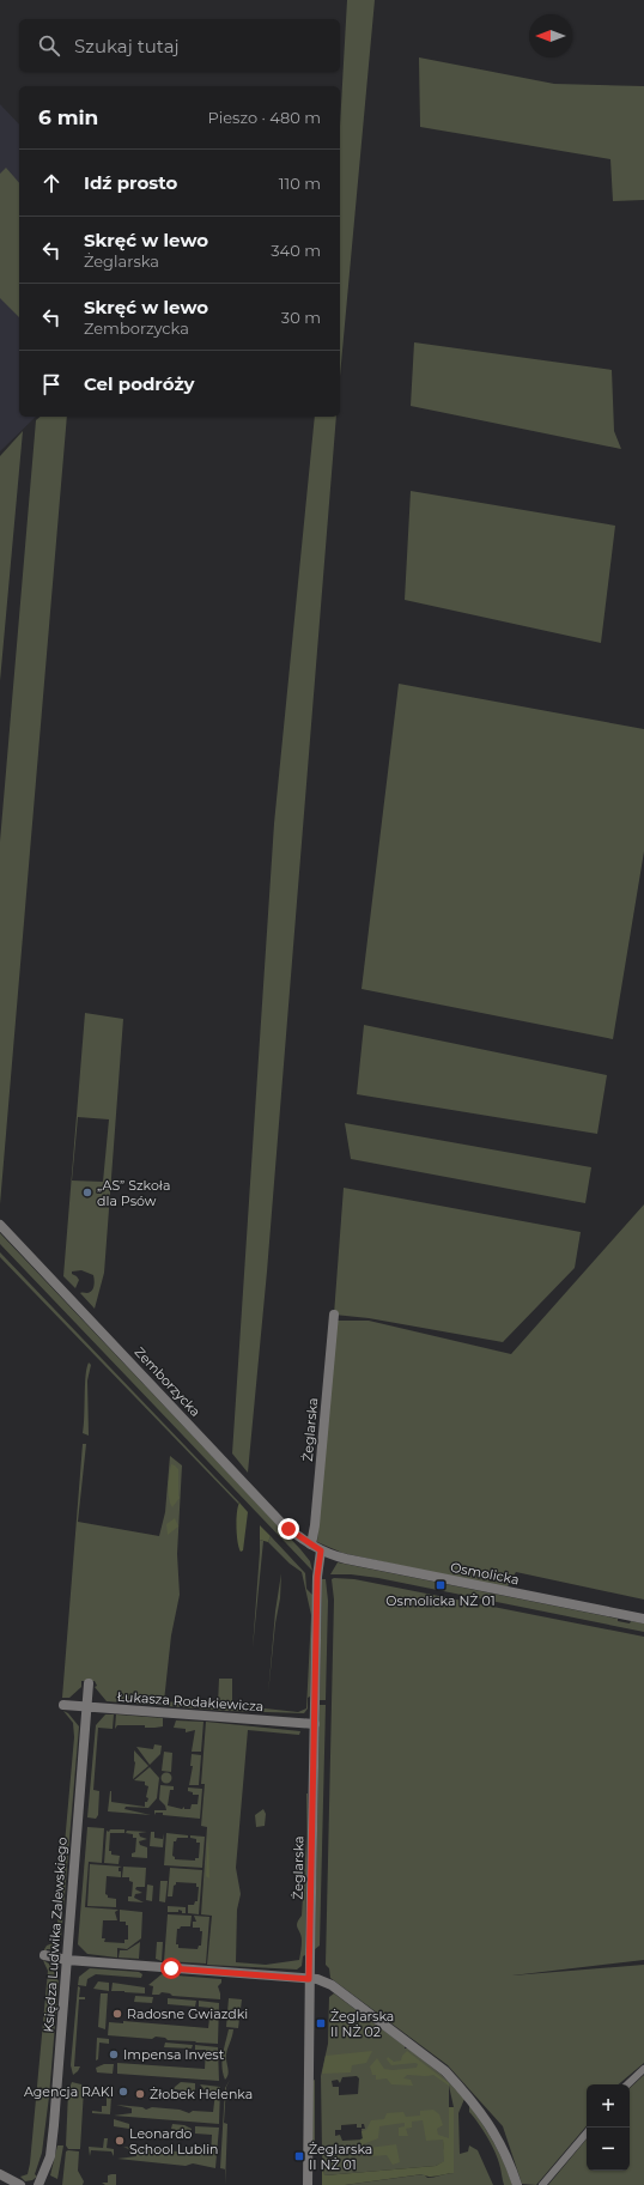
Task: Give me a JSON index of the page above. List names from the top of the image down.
{
  "streets": {
    "street": [
      "Zemborzycka",
      "Żeglarska",
      "Osmolicka",
      "Łukasza Rodakiewicza",
      "Księdza Ludwika Zalewskiego"
    ]
  },
  "crossings": [
    ["Zemborzycka", "Żeglarska"],
    ["Zemborzycka", "Osmolicka"],
    ["Żeglarska", "Osmolicka"],
    ["Żeglarska", "Łukasza Rodakiewicza"],
    ["Łukasza Rodakiewicza", "Księdza Ludwika Zalewskiego"]
  ],
  "places": {
    "other": [
      "„AS” Szkoła dla Psów",
      "Radosne Gwiazdki",
      "Impensa Invest",
      "Agencja RAKI",
      "Żłobek Helenka",
      "Leonardo School Lublin"
    ],
    "transit": ["Osmolicka NŻ 01", "Żeglarska II NŻ 02", "Żeglarska II NŻ 01"]
  },
  "north": "left",
  "page": {
    "search": "Szukaj tutaj",
    "heading": ["6 min", "Pieszo · 480 m"],
    "list": [
      ["Idź prosto", "110 m"],
      ["Skręć w lewo", "Żeglarska", "340 m"],
      ["Skręć w lewo", "Zemborzycka", "30 m"],
      "Cel podróży"
    ],
    "map_buttons": ["+", "−"]
  }
}
